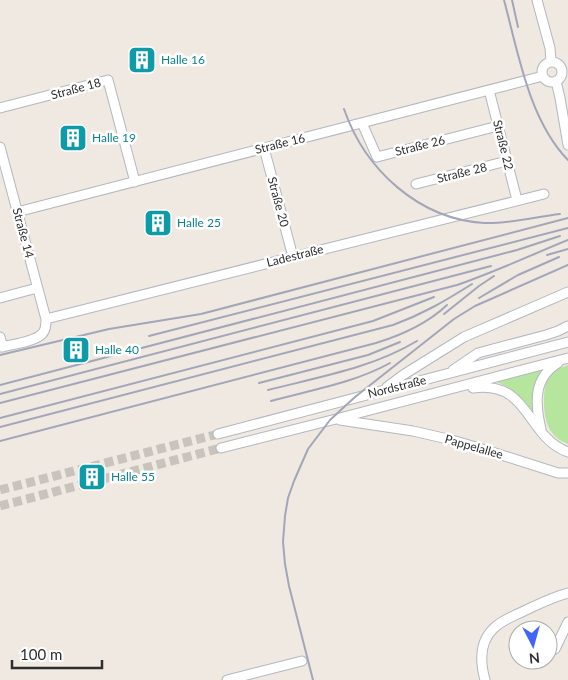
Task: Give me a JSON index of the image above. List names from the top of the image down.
{
  "streets": {
    "street": [
      "Straße 18",
      "Straße 16",
      "Straße 22",
      "Straße 26",
      "Straße 28",
      "Straße 20",
      "Straße 14",
      "Ladestraße",
      "Nordstraße",
      "Pappelallee"
    ]
  },
  "crossings": [
    ["Straße 18", "Straße 16"],
    ["Straße 16", "Straße 22"],
    ["Straße 16", "Straße 26"],
    ["Straße 16", "Straße 20"],
    ["Straße 16", "Straße 14"],
    ["Straße 22", "Straße 26"],
    ["Straße 22", "Straße 28"],
    ["Straße 22", "Ladestraße"],
    ["Straße 20", "Ladestraße"],
    ["Straße 14", "Ladestraße"],
    ["Nordstraße", "Pappelallee"]
  ],
  "places": {
    "building": [
      "Halle 16",
      "Halle 19",
      "Halle 25",
      "Halle 40",
      "Halle 55"
    ]
  },
  "scale_bar": "100 m",
  "north": "bottom"
}
